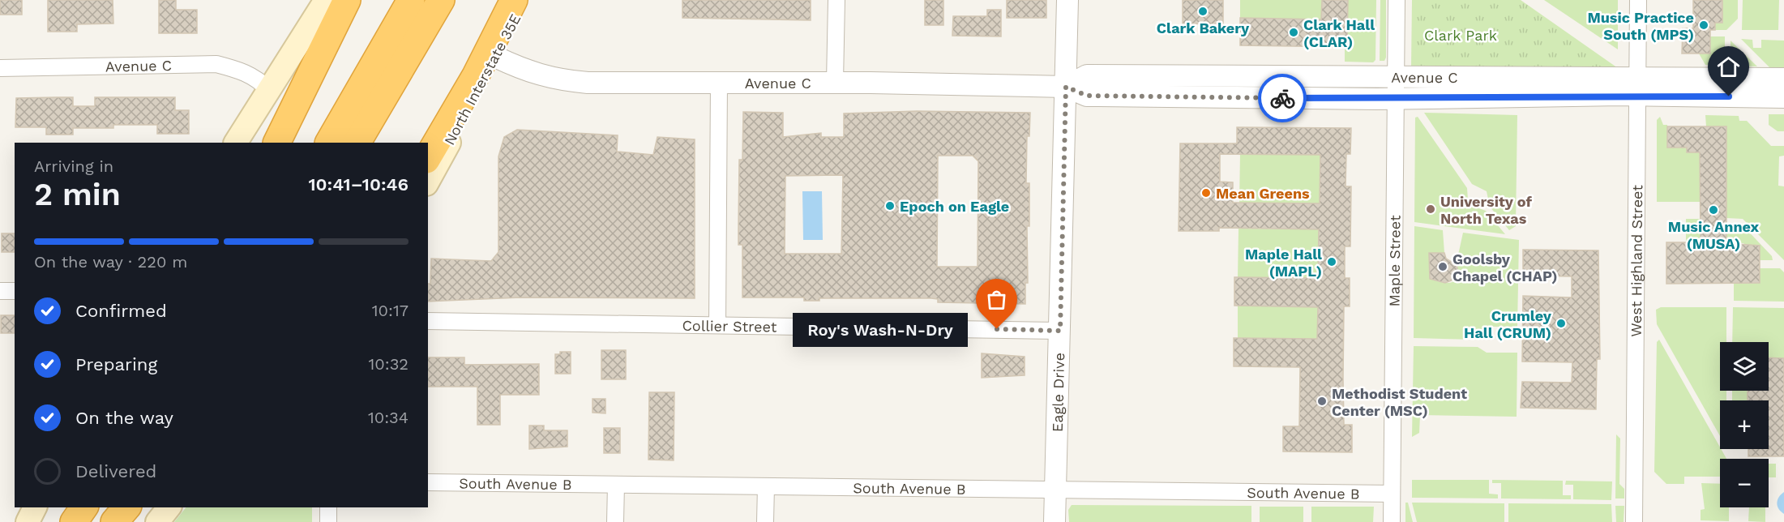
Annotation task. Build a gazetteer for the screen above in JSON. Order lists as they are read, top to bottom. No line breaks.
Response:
{"streets":{"main road":["North Interstate 35E"],"street":["Avenue C","Maple Street","West Highland Street","Collier Street","Eagle Drive","South Avenue B"]},"crossings":[["Avenue C","North Interstate 35E"],["Avenue C","Maple Street"],["Avenue C","West Highland Street"],["Avenue C","Eagle Drive"],["Maple Street","South Avenue B"],["Collier Street","Eagle Drive"],["Eagle Drive","South Avenue B"]],"parks":["Clark Park"],"places":["Clark Bakery","Music Practice South (MPS)","Clark Hall (CLAR)","Mean Greens","Epoch on Eagle","University of North Texas","Music Annex (MUSA)","Maple Hall (MAPL)","Goolsby Chapel (CHAP)","Crumley Hall (CRUM)","Roy's Wash-N-Dry","Methodist Student Center (MSC)"],"page":{"heading":["2 min","Arriving in","10:41–10:46"],"bar":"On the way · 220 m","list":[["Confirmed","10:17"],["Preparing","10:32"],["On the way","10:34"],"Delivered"],"bubble":"Roy's Wash-N-Dry","map_buttons":["+","−"]}}
